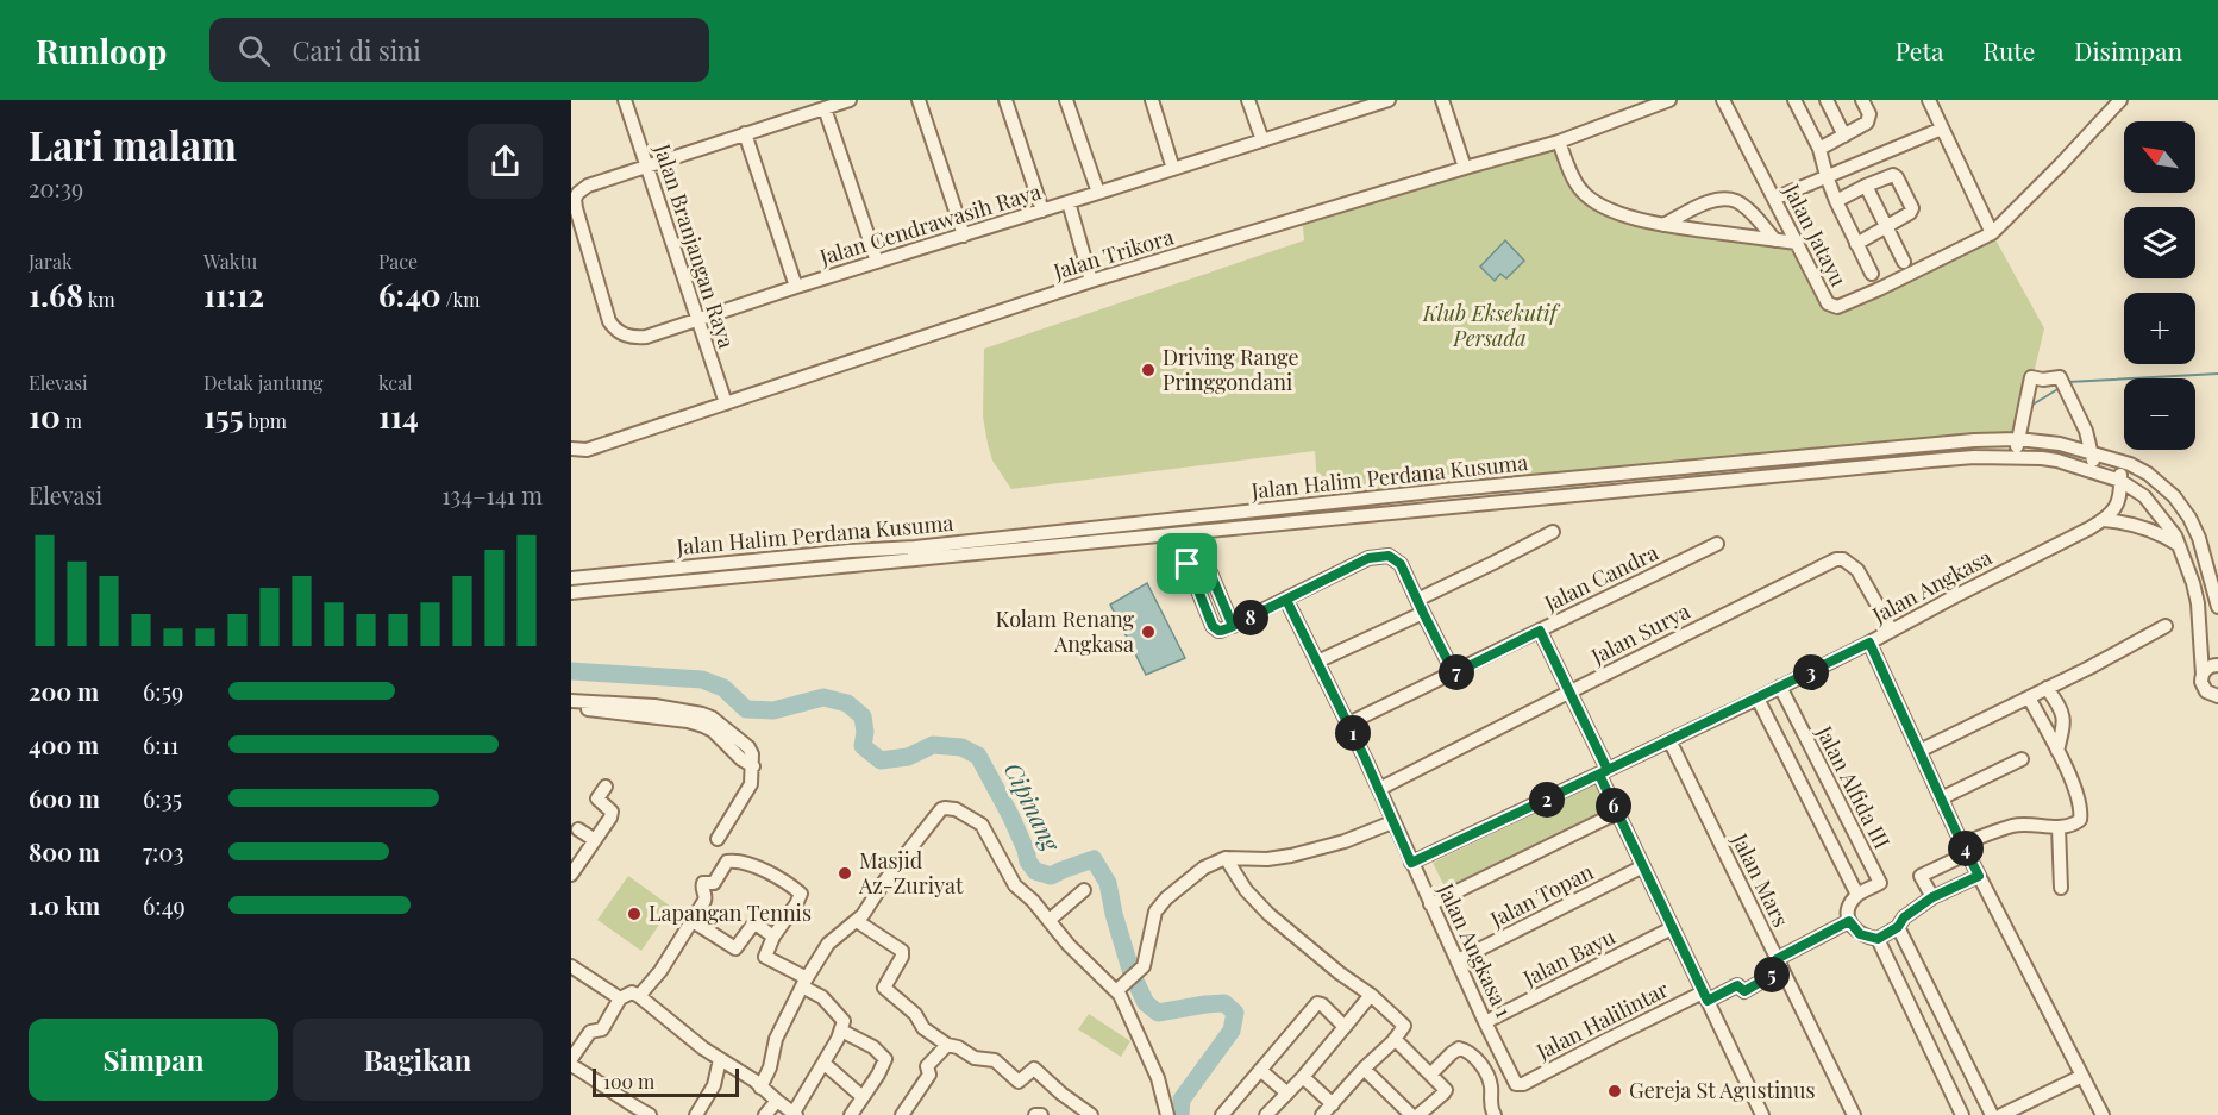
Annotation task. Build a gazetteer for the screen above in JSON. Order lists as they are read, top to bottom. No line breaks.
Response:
{"streets":{"street":["Jalan Cendrawasih Raya","Jalan Jatayu","Jalan Branjangan Raya","Jalan Trikora","Jalan Halim Perdana Kusuma","Jalan Candra","Jalan Angkasa","Jalan Surya","Jalan Alfida III","Jalan Mars","Jalan Topan","Jalan Angkasa 1","Jalan Bayu","Jalan Halilintar"]},"crossings":[["Jalan Cendrawasih Raya","Jalan Branjangan Raya"],["Jalan Branjangan Raya","Jalan Trikora"],["Jalan Candra","Jalan Angkasa 1"],["Jalan Angkasa","Jalan Surya"],["Jalan Angkasa","Jalan Alfida III"],["Jalan Angkasa","Jalan Mars"],["Jalan Angkasa","Jalan Angkasa 1"],["Jalan Surya","Jalan Angkasa 1"],["Jalan Mars","Jalan Halilintar"],["Jalan Topan","Jalan Angkasa 1"],["Jalan Angkasa 1","Jalan Bayu"],["Jalan Angkasa 1","Jalan Halilintar"]],"water":["Cipinang"],"parks":["Klub Eksekutif Persada"],"places":["Driving Range Pringgondani","Kolam Renang Angkasa","Masjid Az-Zuriyat","Lapangan Tennis","Gereja St Agustinus"],"scale_bar":"100 m","north":"top left","page":{"header":"Runloop","search":"Cari di sini","nav":["Peta","Rute","Disimpan"],"heading":["Lari malam","20:39"],"map_buttons":["+","−"],"stats":[["Jarak","1.68 km"],["Waktu","11:12"],["Pace","6:40 /km"],["Elevasi","10 m"],["Detak jantung","155 bpm"],["kcal","114"]],"chart":["Elevasi","134–141 m"],"pins":["8","3","7","1","2","6","4","5"],"list":[{"name":"200 m","note":"6:59"},{"name":"400 m","note":"6:11"},{"name":"600 m","note":"6:35"},{"name":"800 m","note":"7:03"},{"name":"1.0 km","note":"6:49"}],"buttons":["Simpan","Bagikan"],"scale":"100 m"}}
